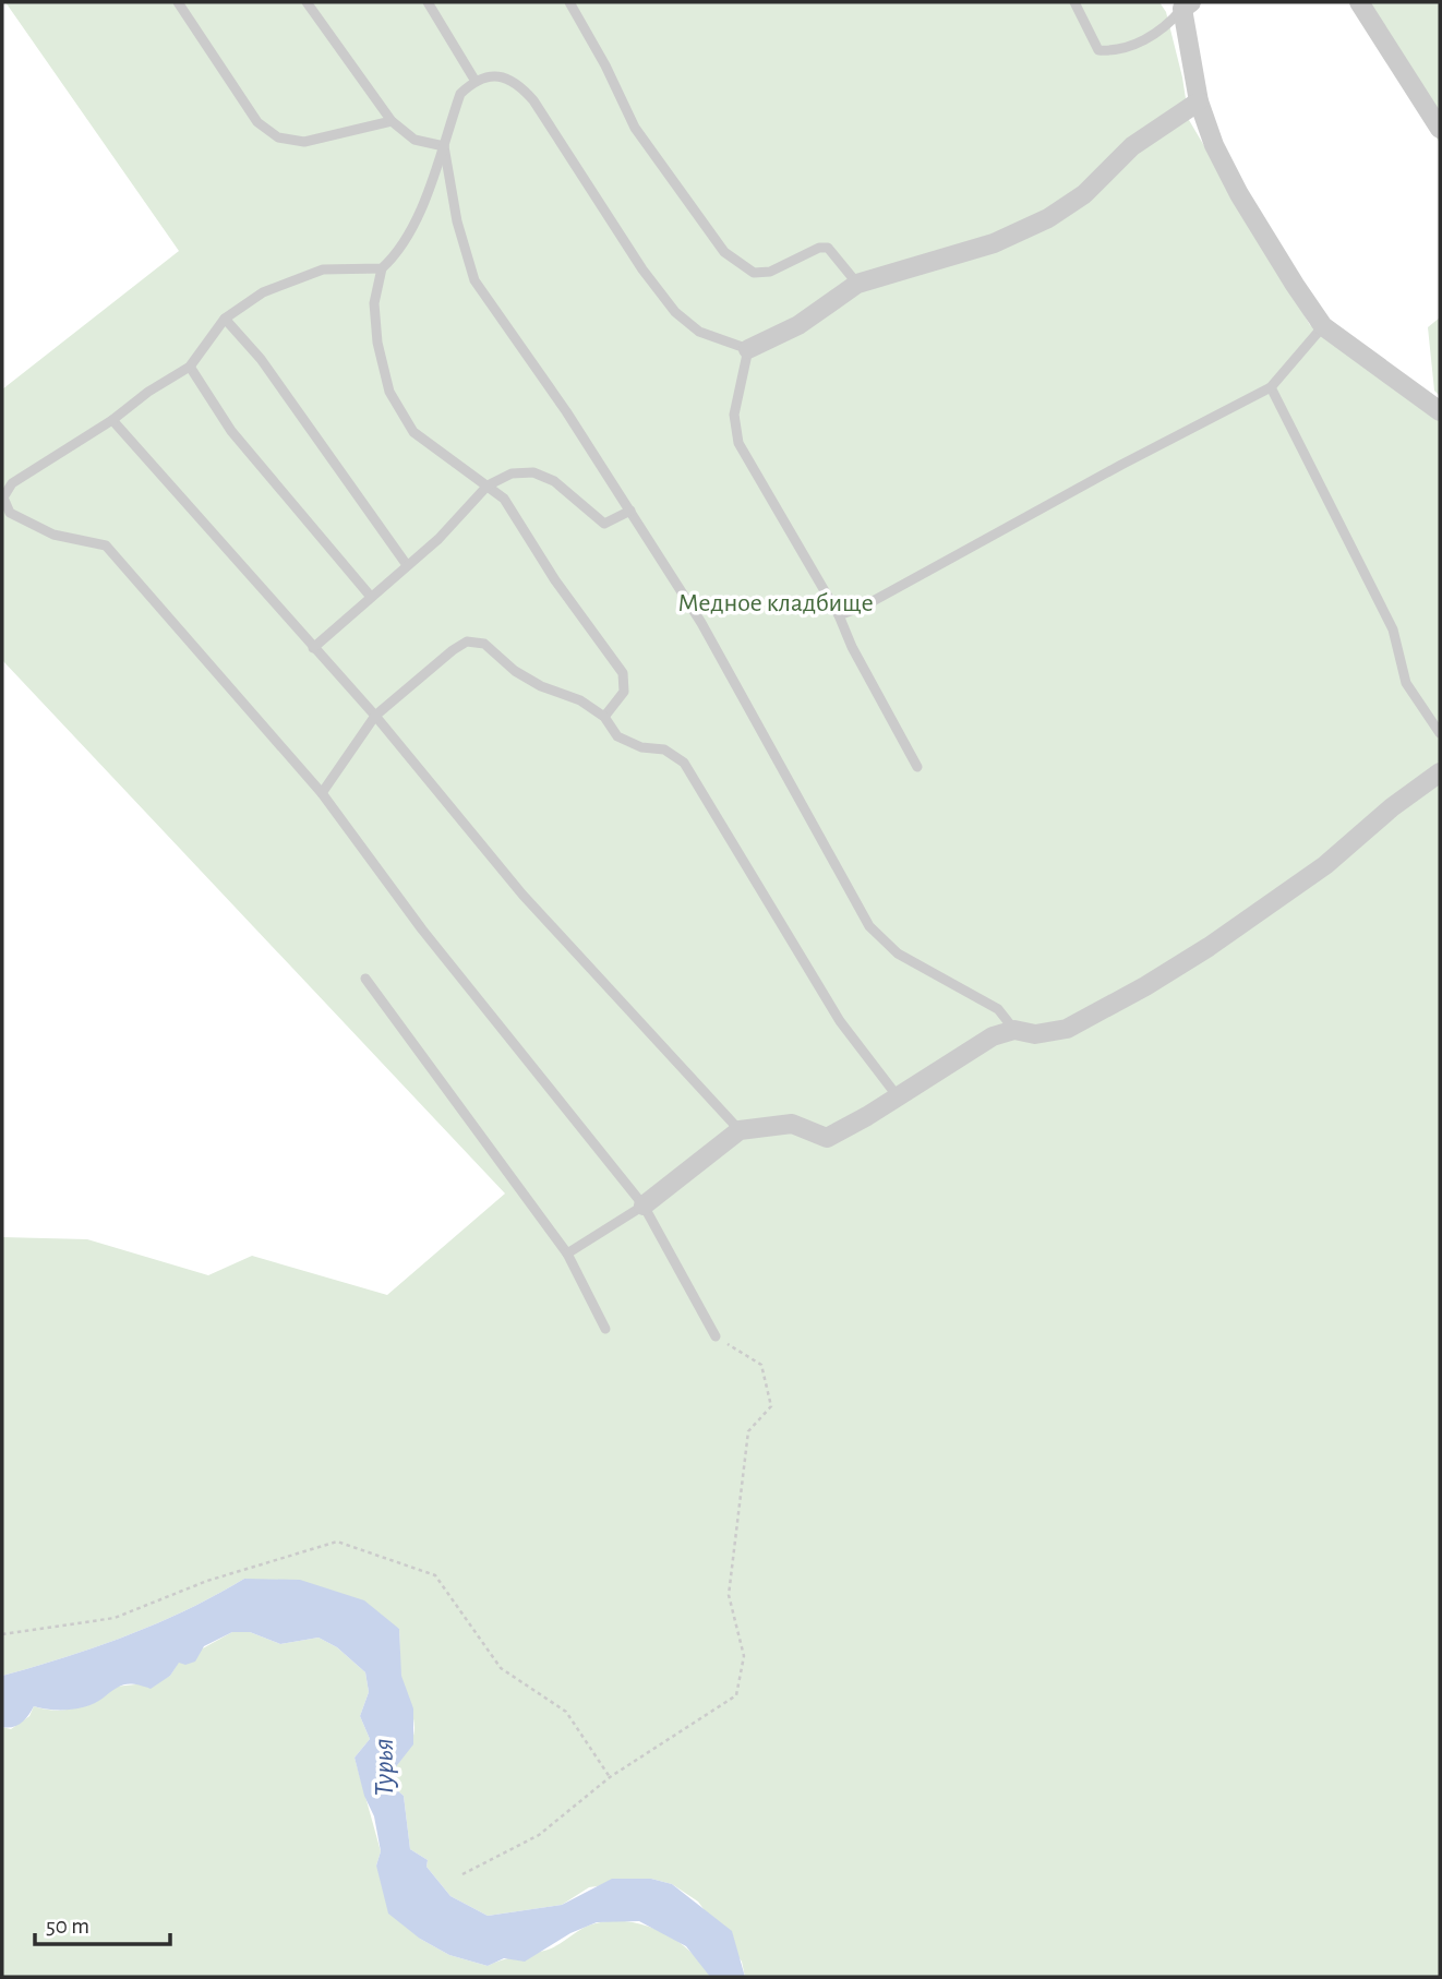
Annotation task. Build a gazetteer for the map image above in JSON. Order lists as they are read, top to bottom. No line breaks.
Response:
{"water":["Турья"],"parks":["Медное кладбище"],"scale_bar":"50 m"}
